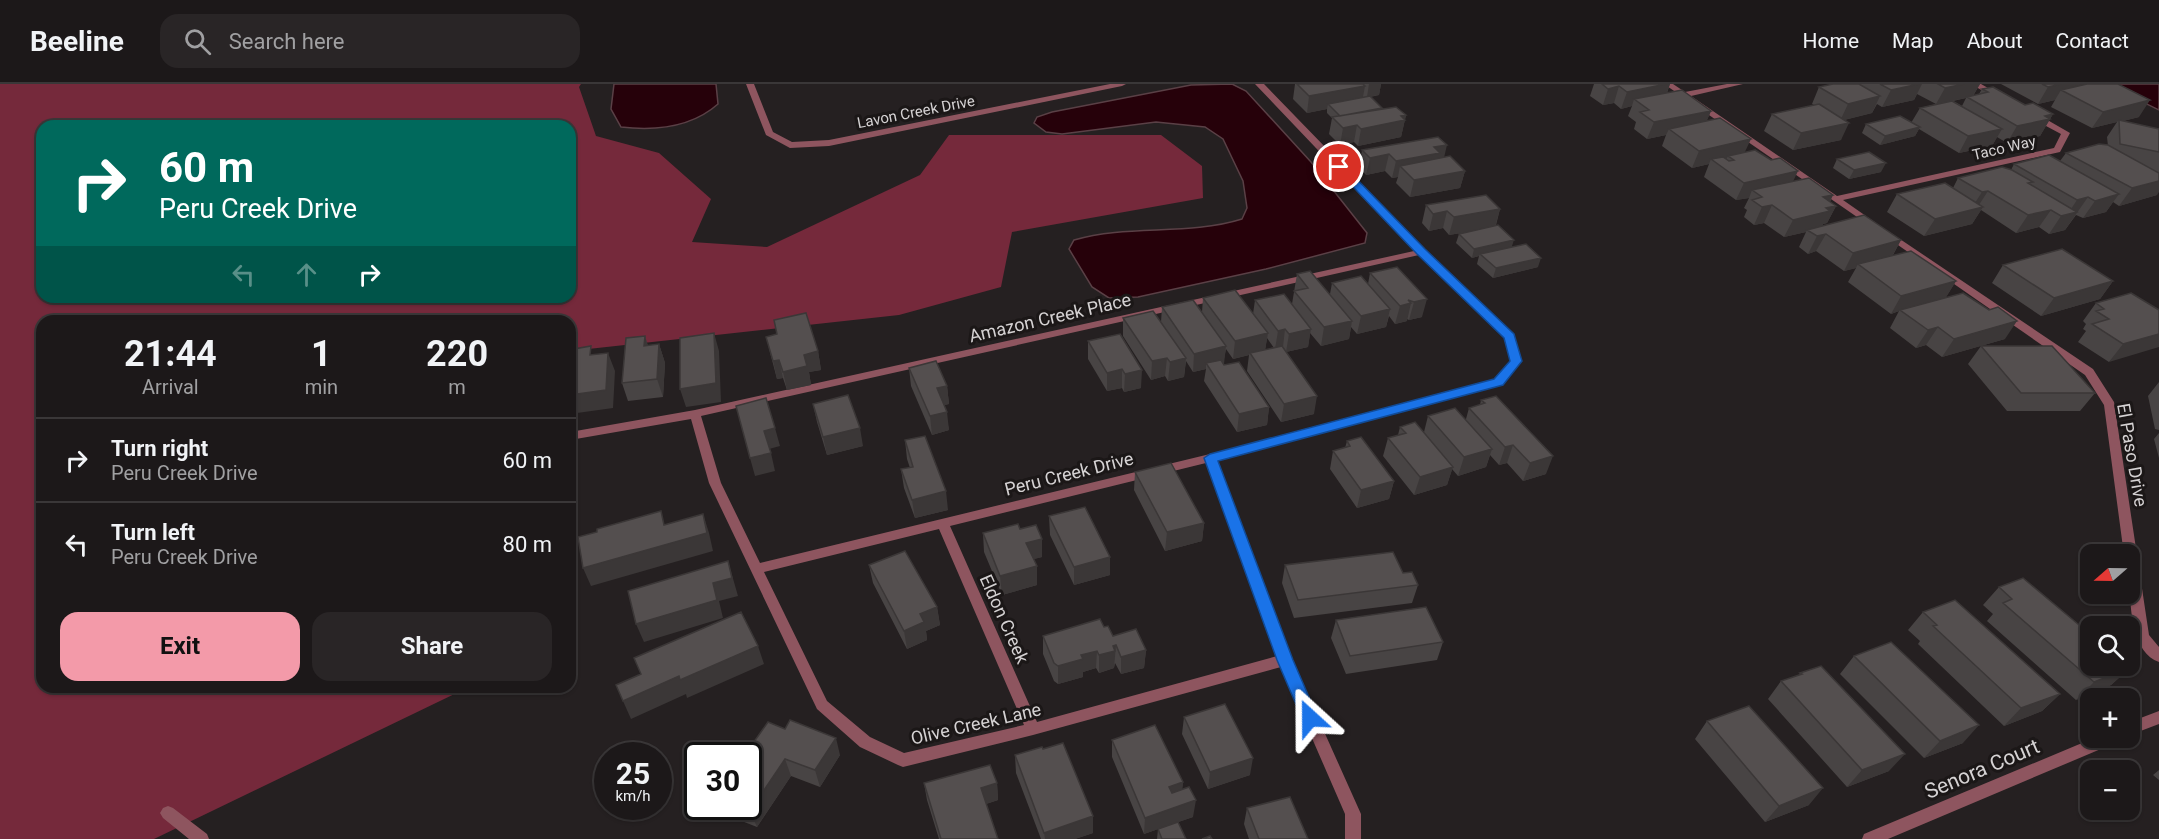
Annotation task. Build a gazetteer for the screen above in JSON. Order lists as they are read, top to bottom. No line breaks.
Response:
{"streets":{"street":["Lavon Creek Drive","Taco Way","Amazon Creek Place","El Paso Drive","Peru Creek Drive","Eldon Creek","Olive Creek Lane","Senora Court"]},"crossings":[["Taco Way","El Paso Drive"],["Amazon Creek Place","Peru Creek Drive"],["Amazon Creek Place","Olive Creek Lane"],["Peru Creek Drive","Eldon Creek"],["Peru Creek Drive","Olive Creek Lane"],["Eldon Creek","Olive Creek Lane"]],"north":"left","page":{"header":"Beeline","search":"Search here","nav":["Home","Map","About","Contact"],"turn":["60 m","Peru Creek Drive"],"eta":["21:44","Arrival","1","min","220","m"],"list":[{"name":"Turn right","note":"Peru Creek Drive","value":"60 m"},{"name":"Turn left","note":"Peru Creek Drive","value":"80 m"}],"map_buttons":["+","−"],"buttons":["Exit","Share"],"speed":"25 km/h","limit":"30"}}
